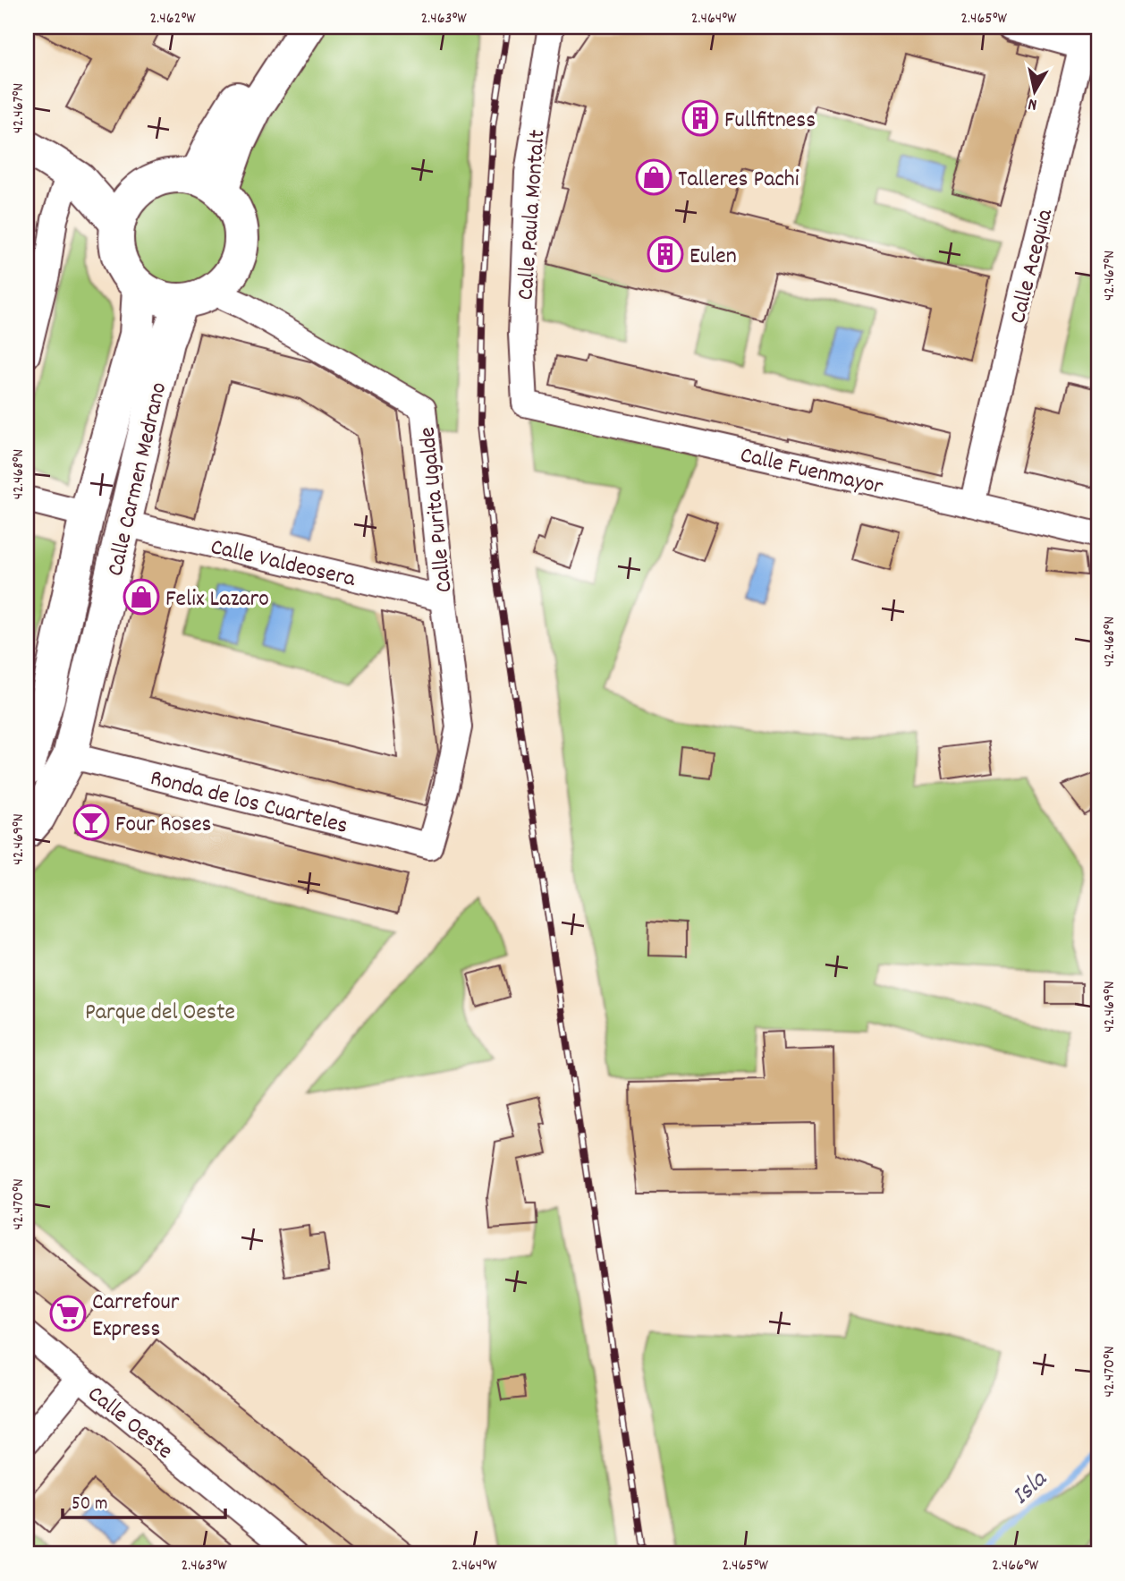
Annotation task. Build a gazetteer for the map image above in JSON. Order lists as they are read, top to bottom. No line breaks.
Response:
{"streets":{"main road":["Calle Carmen Medrano"],"street":["Calle Paula Montalt","Calle Acequia","Calle Fuenmayor","Calle Purita Ugalde","Calle Valdeosera","Ronda de los Cuarteles","Calle Oeste"]},"crossings":[["Calle Paula Montalt","Calle Fuenmayor"],["Calle Acequia","Calle Fuenmayor"],["Calle Carmen Medrano","Calle Purita Ugalde"],["Calle Carmen Medrano","Calle Valdeosera"],["Calle Carmen Medrano","Ronda de los Cuarteles"],["Calle Purita Ugalde","Calle Valdeosera"],["Calle Purita Ugalde","Ronda de los Cuarteles"]],"water":["Isla"],"parks":["Parque del Oeste"],"places":{"building":["Fullfitness","Eulen"],"shop":["Talleres Pachi","Felix Lazaro"],"bar":["Four Roses"],"supermarket":["Carrefour Express"]},"scale_bar":"50 m","north":"bottom","coordinates":["2.462°W","2.463°W","2.464°W","2.465°W","42.467°N","42.468°N","42.469°N","42.470°N","2.466°W"]}
